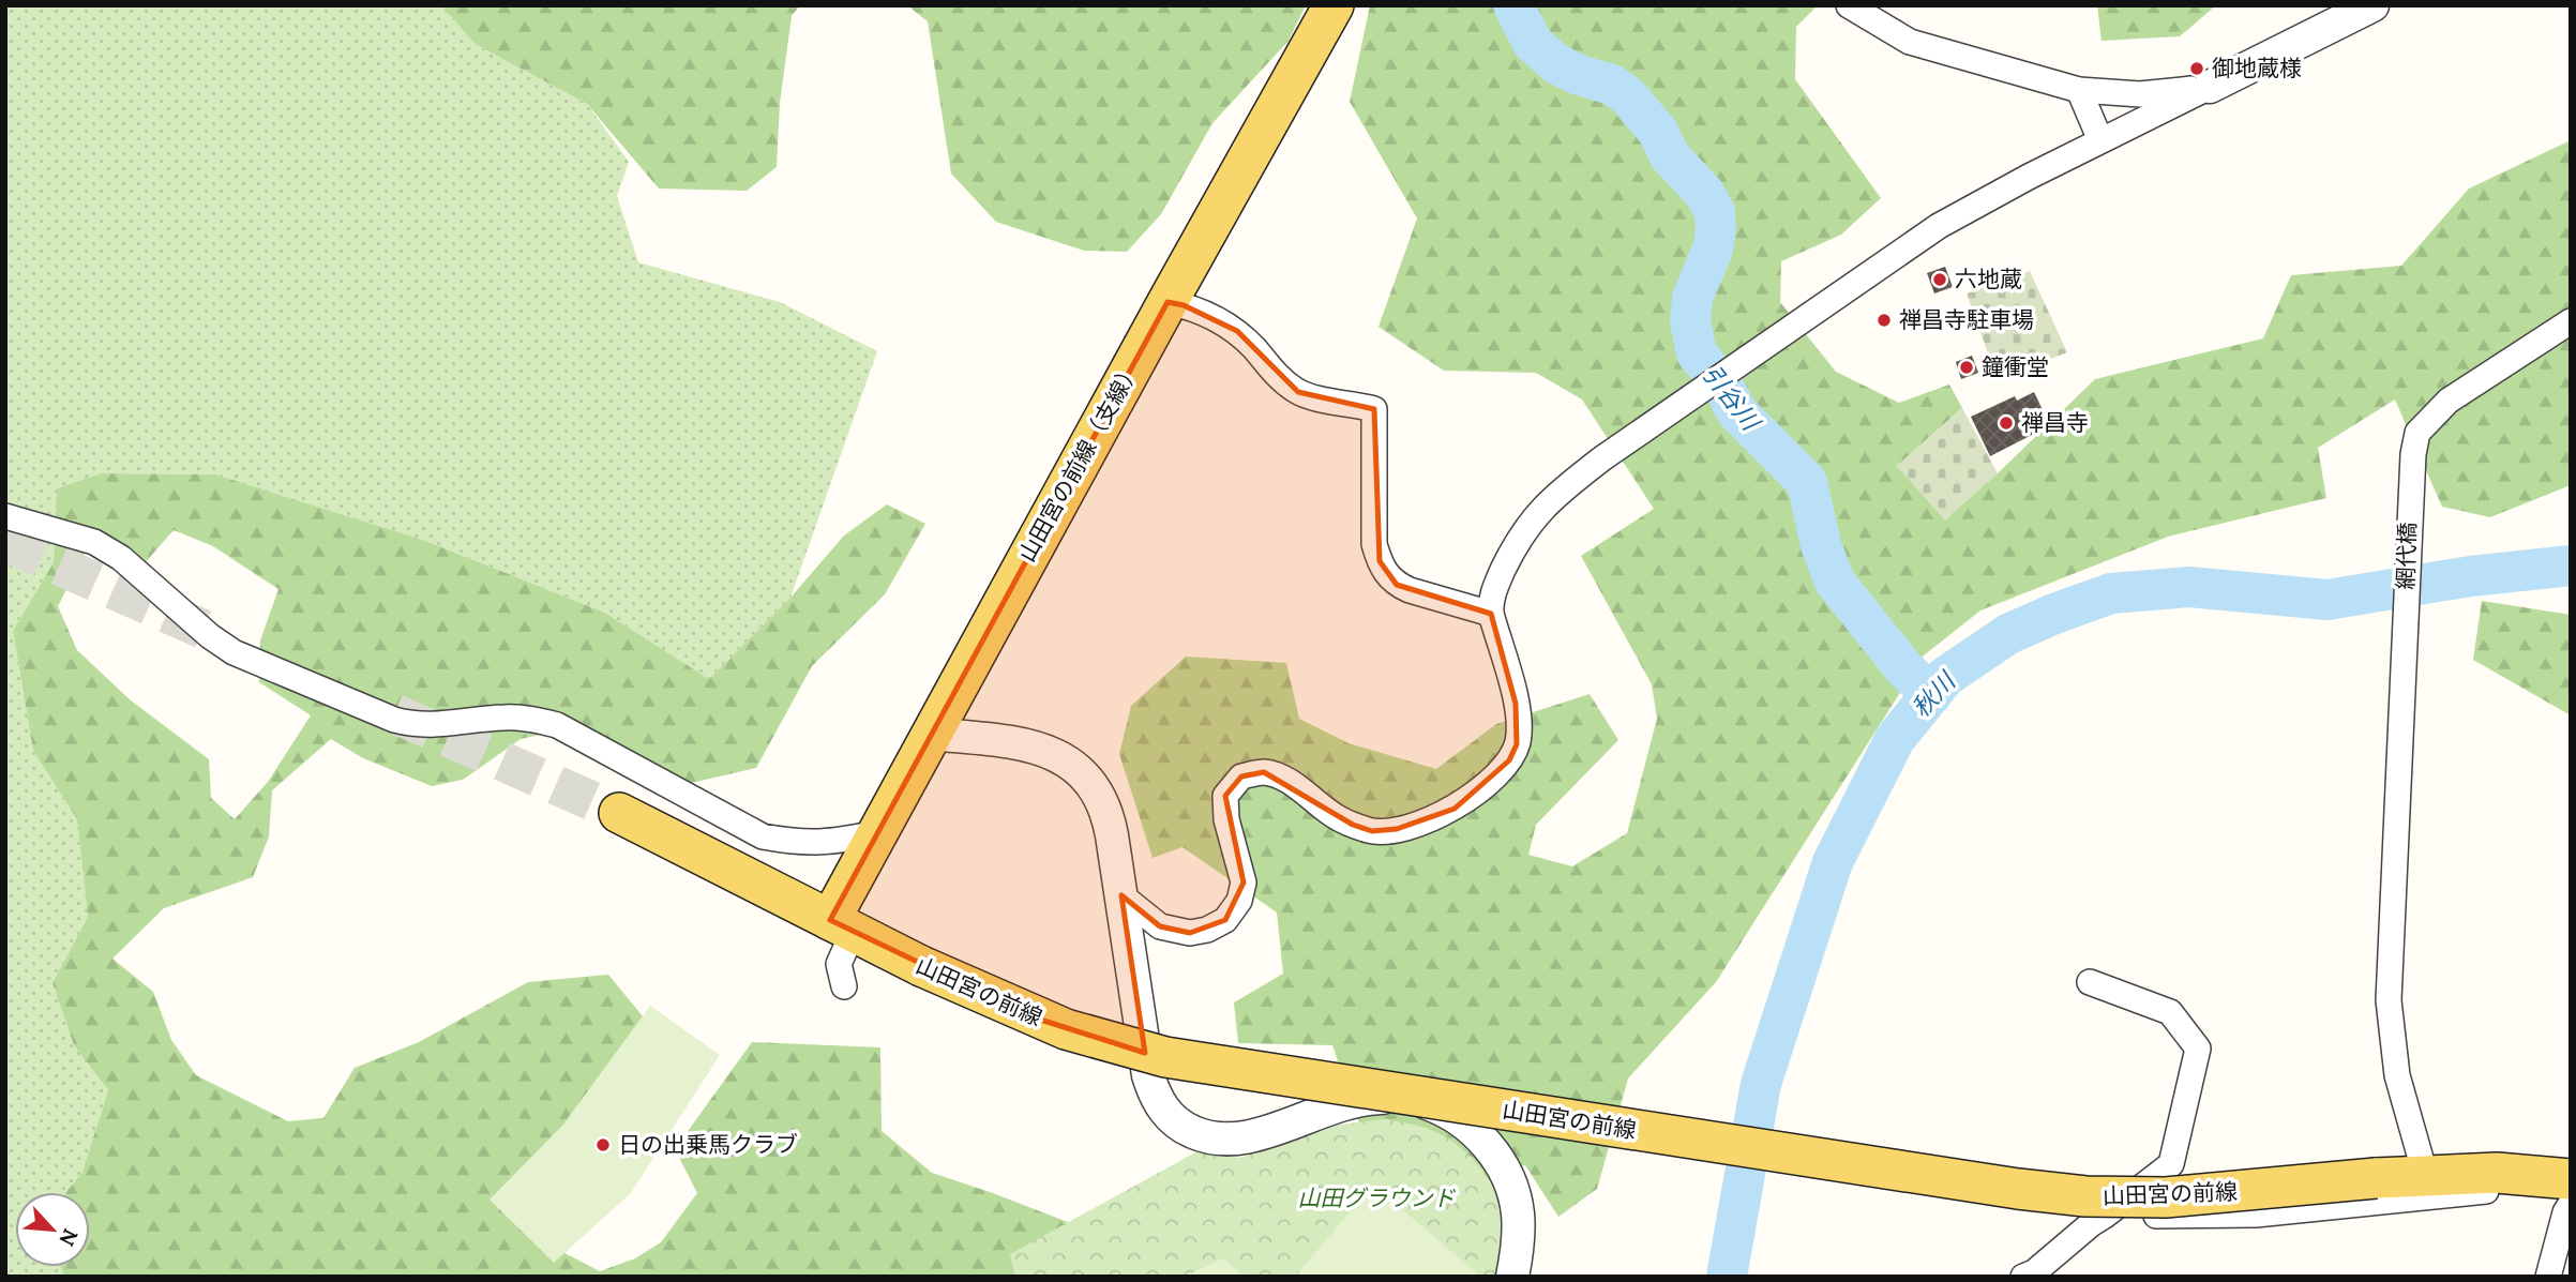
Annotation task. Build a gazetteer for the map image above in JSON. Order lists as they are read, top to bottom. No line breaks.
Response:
{"streets":{"main road":["山田宮の前線（支線）","山田宮の前線"],"street":["網代橋"]},"crossings":[["山田宮の前線（支線）","山田宮の前線"],["網代橋","山田宮の前線"]],"water":["引谷川","秋川"],"parks":["山田グラウンド"],"places":["御地蔵様","六地蔵","禅昌寺駐車場","鐘衝堂","禅昌寺","日の出乗馬クラブ"],"north":"bottom right"}
